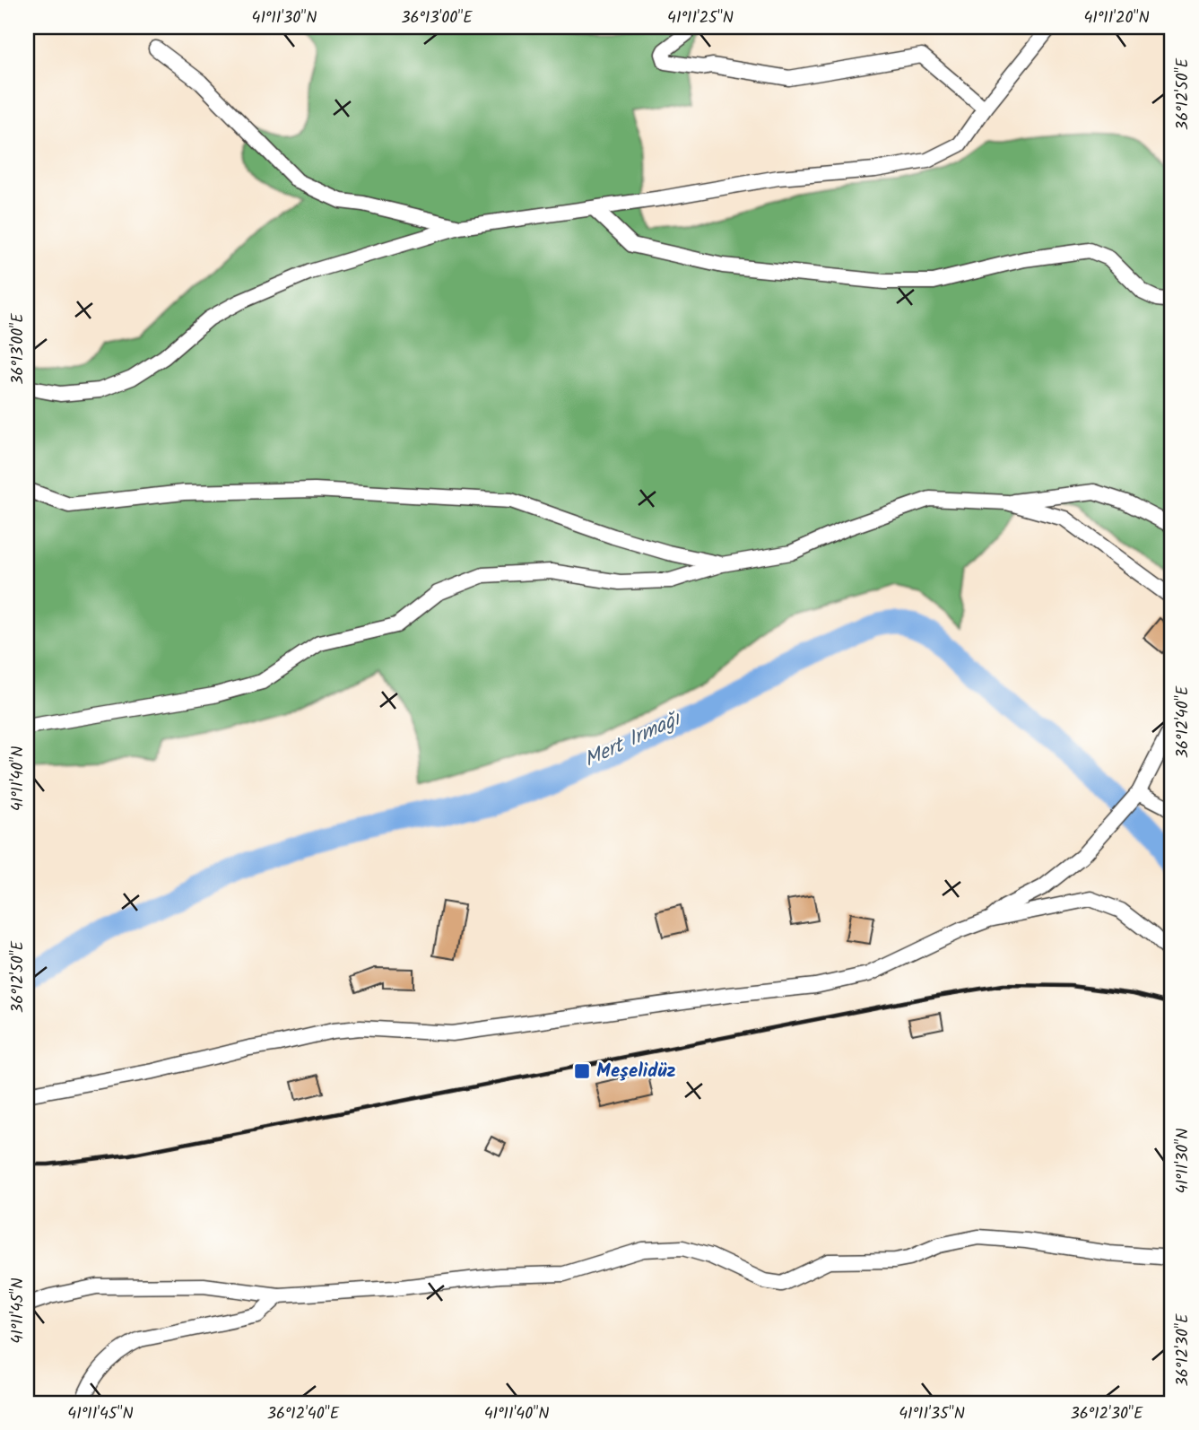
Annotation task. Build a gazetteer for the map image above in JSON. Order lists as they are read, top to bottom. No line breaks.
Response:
{"water":["Mert Irmağı"],"places":{"transit":["Meşelidüz"]},"coordinates":["41°11'30\"N","36°13'00\"E","41°11'25\"N","41°11'20\"N","36°12'50\"E","36°12'40\"E","41°11'40\"N","41°11'45\"N","36°12'30\"E","41°11'35\"N"]}
